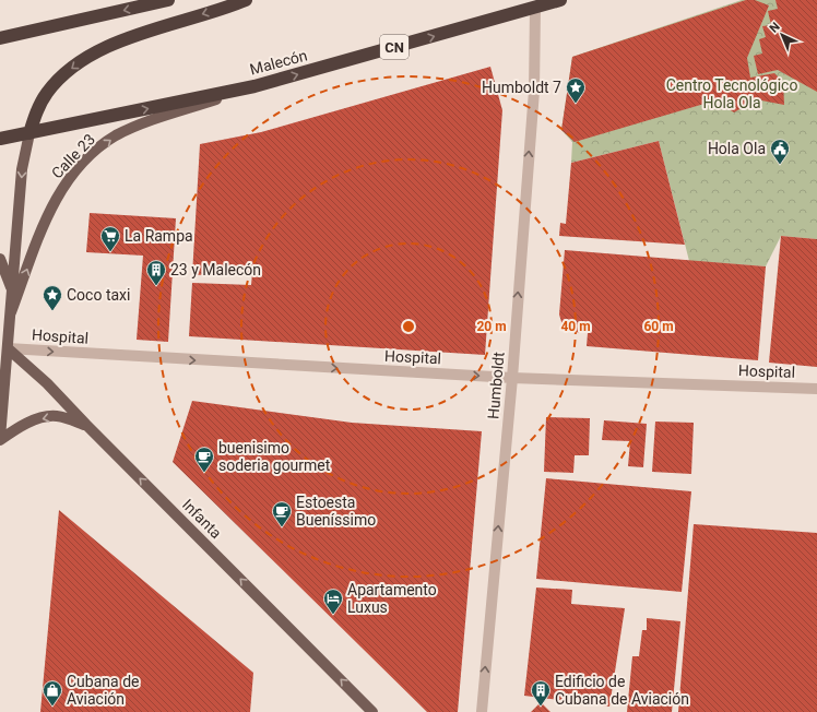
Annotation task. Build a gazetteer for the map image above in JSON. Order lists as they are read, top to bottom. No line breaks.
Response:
{"streets":{"highway":["CN","Malecón"],"main road":["Calle 23","Infanta"],"street":["Hospital","Humboldt"]},"crossings":[["Malecón","Calle 23"],["Malecón","Humboldt"],["Calle 23","Hospital"],["Calle 23","Infanta"],["Hospital","Humboldt"],["Hospital","Infanta"]],"one_way":["Hospital","Humboldt","Infanta"],"parks":["Centro Tecnológico Hola Ola"],"places":{"place":["Humboldt 7","Coco taxi"],"public building":["Hola Ola"],"supermarket":["La Rampa"],"building":["23 y Malecón","Edificio de Cubana de Aviación"],"cafe":["buenisimo soderia gourmet","Estoesta Bueníssimo"],"hotel":["Apartamento Luxus"],"shop":["Cubana de Aviación"]},"north":"top left","rings":["20 m","40 m","60 m"]}
